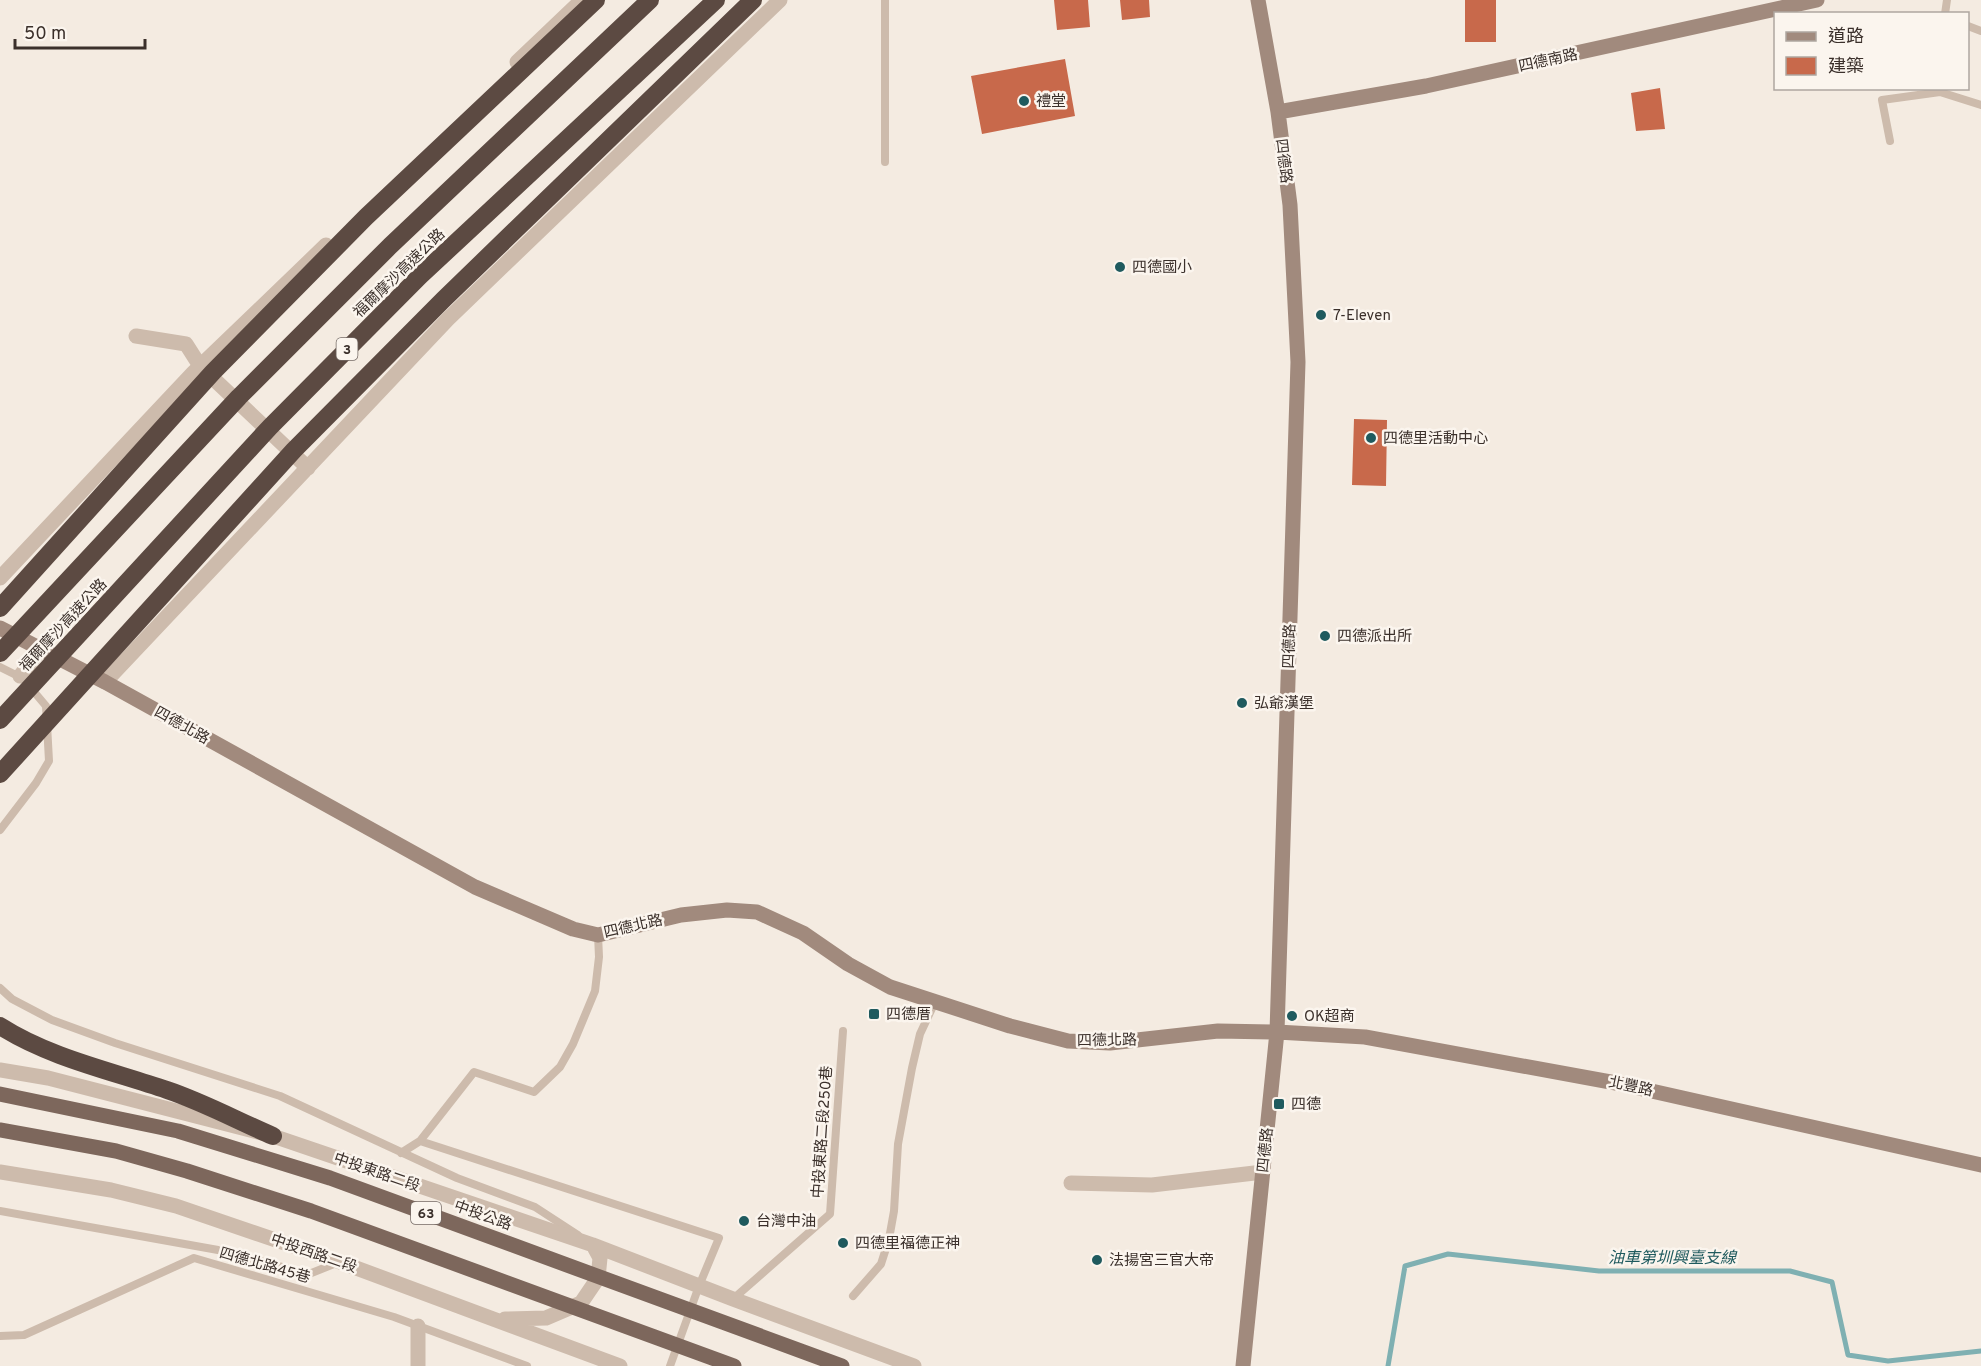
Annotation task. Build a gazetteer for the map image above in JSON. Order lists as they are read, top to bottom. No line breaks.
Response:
{"streets":{"highway":["福爾摩沙高速公路","3"],"main road":["63","中投公路"],"street":["四德南路","四德路","四德北路","北豐路","中投東路二段","中投西路二段"],"lane":["中投東路二段250巷","四德北路45巷"]},"crossings":[["四德南路","四德路"],["四德路","四德北路"],["四德路","北豐路"],["四德北路","北豐路"],["中投東路二段250巷","中投東路二段"]],"water":["油車第圳興臺支線"],"places":{"other":["禮堂","四德國小","7-Eleven","四德里活動中心","四德派出所","弘爺漢堡","OK超商","台灣中油","四德里福德正神","法揚宮三官大帝"],"transit":["四德厝","四德"]},"legend":["道路","建築"],"scale_bar":"50 m"}
